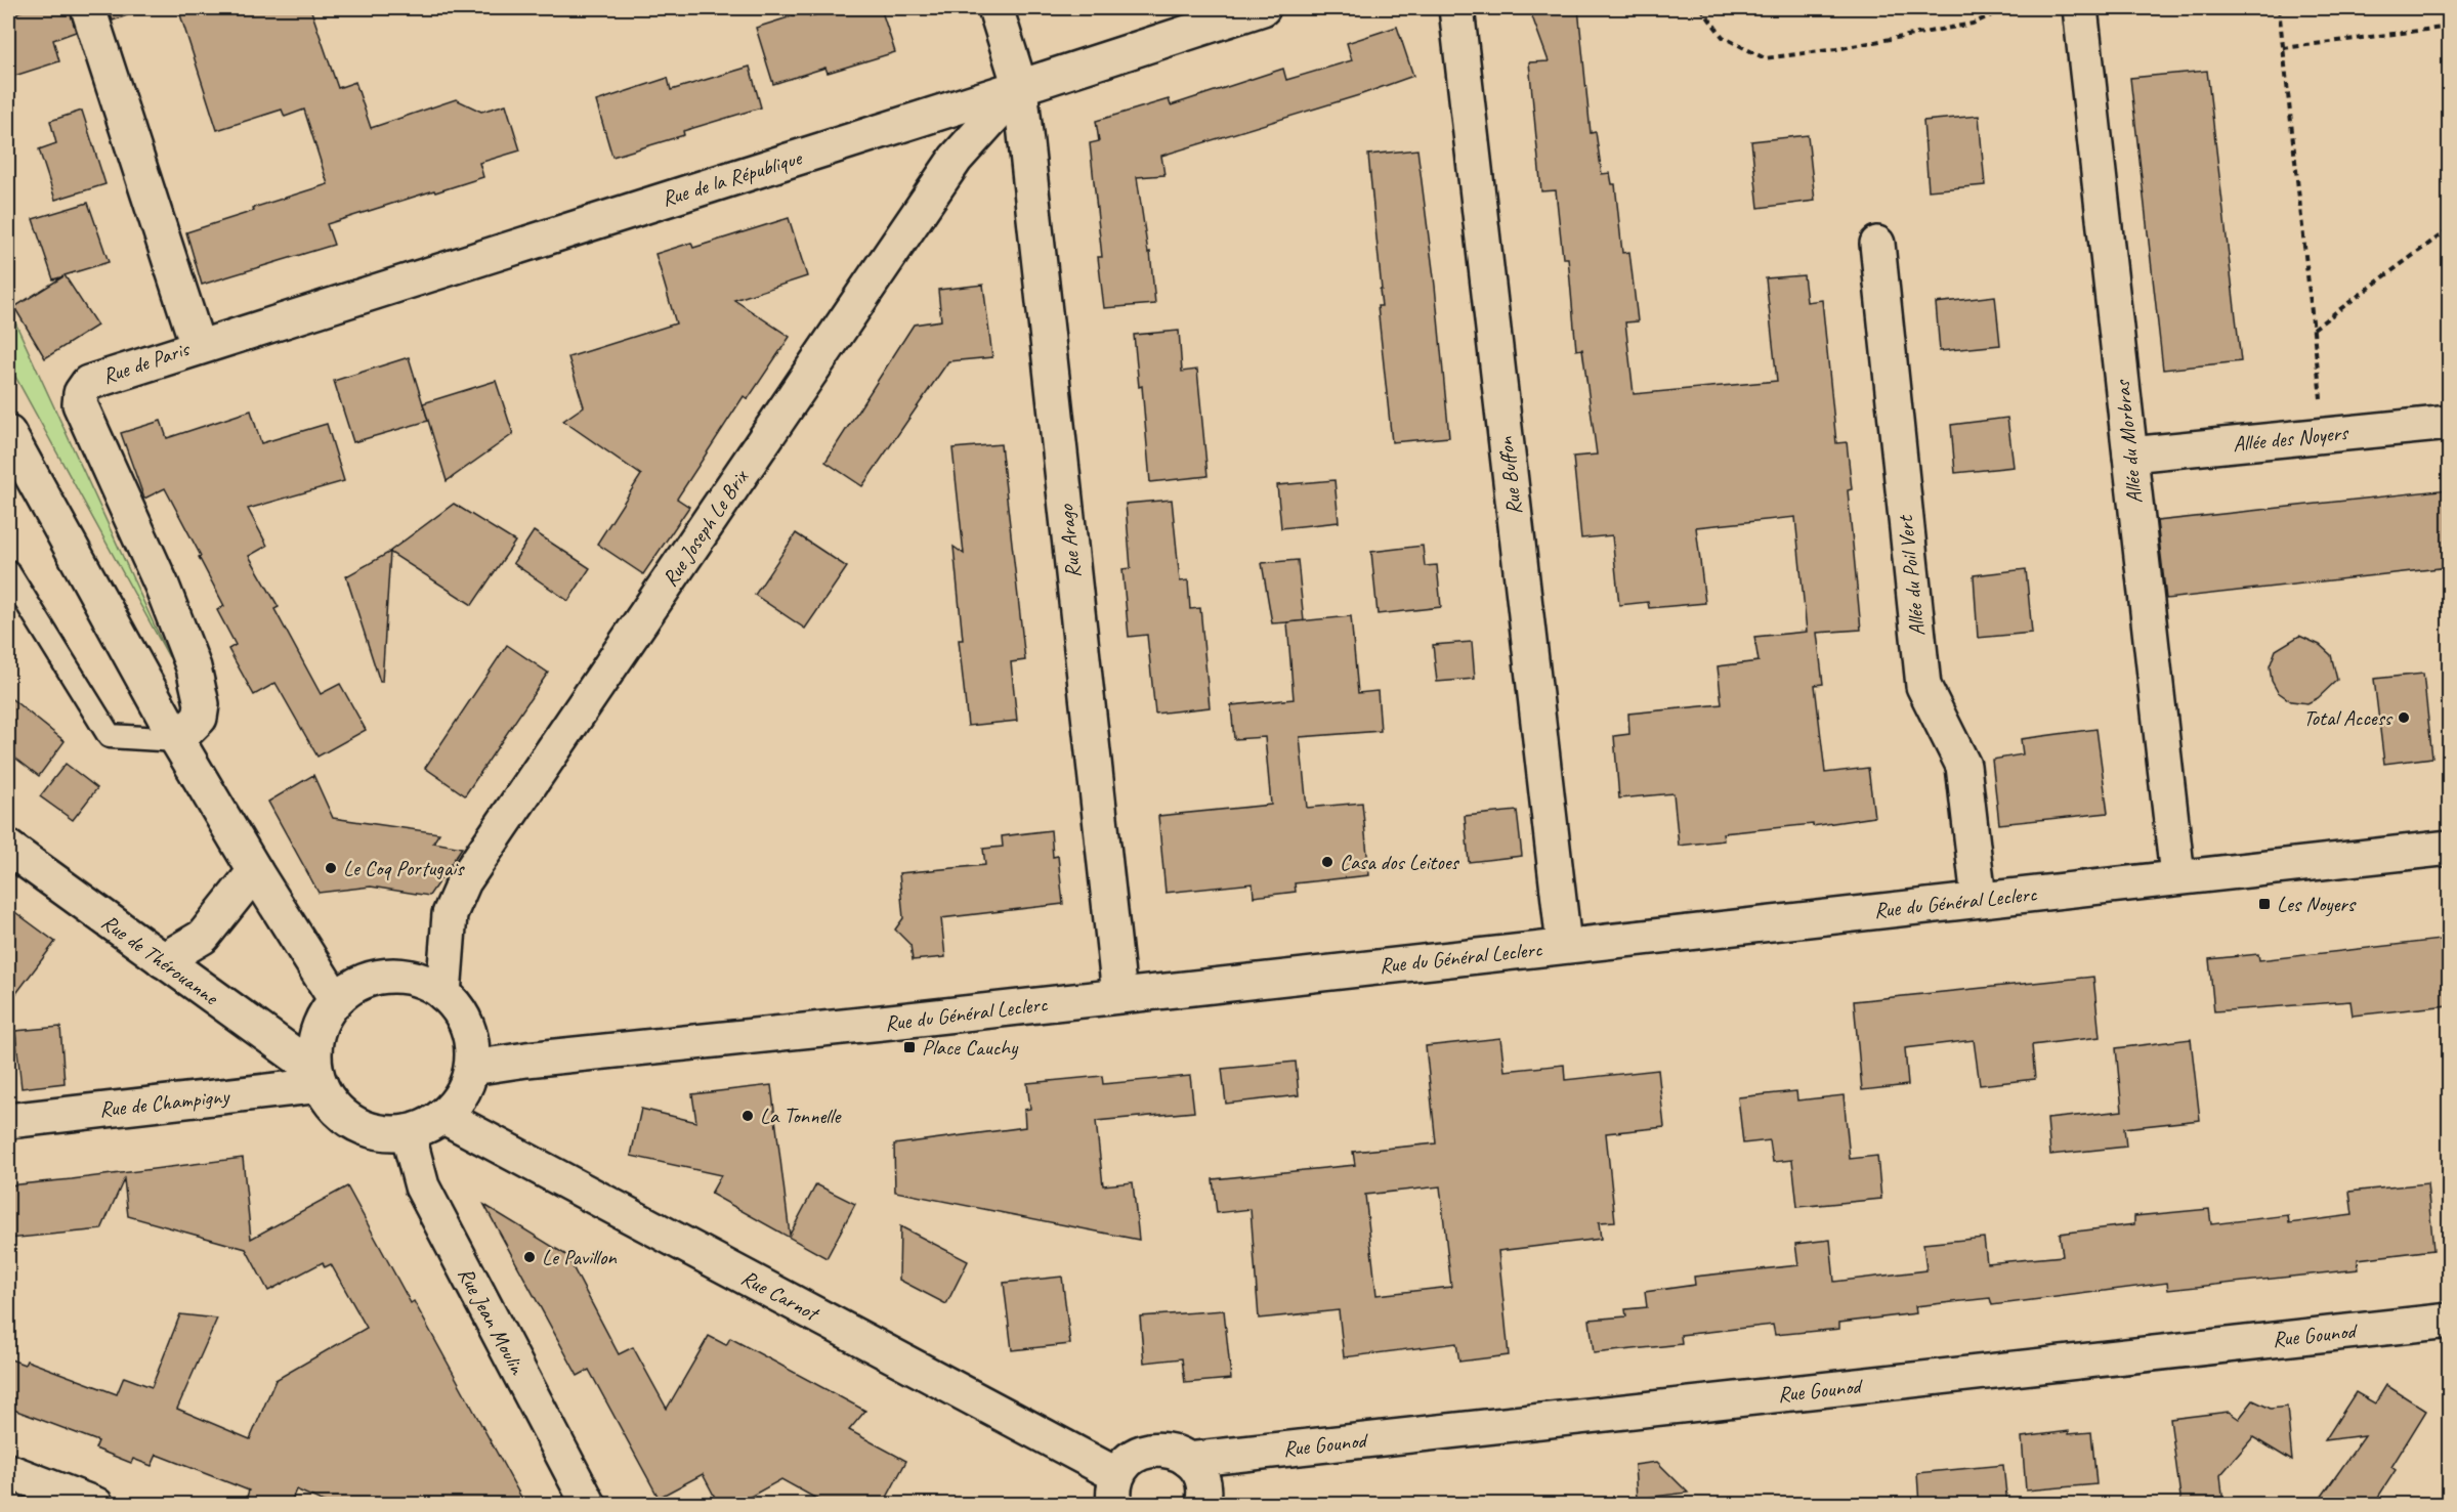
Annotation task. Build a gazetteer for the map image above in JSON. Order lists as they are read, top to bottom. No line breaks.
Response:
{"streets":{"street":["Rue de la République","Rue de Paris","Allée des Noyers","Allée du Morbras","Rue Buffon","Rue Joseph Le Brix","Rue Arago","Allée du Poil Vert","Rue du Général Leclerc","Rue de Thérouanne","Rue de Champigny","Rue Carnot","Rue Jean Moulin","Rue Gounod"]},"crossings":[["Rue de la République","Rue de Paris"],["Rue de la République","Rue Joseph Le Brix"],["Rue de la République","Rue Arago"],["Allée des Noyers","Allée du Morbras"],["Allée du Morbras","Rue du Général Leclerc"],["Rue Buffon","Rue du Général Leclerc"],["Rue Joseph Le Brix","Rue Arago"],["Rue Joseph Le Brix","Rue du Général Leclerc"],["Rue Joseph Le Brix","Rue de Thérouanne"],["Rue Joseph Le Brix","Rue de Champigny"],["Rue Joseph Le Brix","Rue Carnot"],["Rue Joseph Le Brix","Rue Jean Moulin"],["Rue Arago","Rue du Général Leclerc"],["Allée du Poil Vert","Rue du Général Leclerc"],["Rue du Général Leclerc","Rue de Thérouanne"],["Rue du Général Leclerc","Rue de Champigny"],["Rue du Général Leclerc","Rue Carnot"],["Rue du Général Leclerc","Rue Jean Moulin"],["Rue de Thérouanne","Rue de Champigny"],["Rue de Thérouanne","Rue Carnot"],["Rue de Thérouanne","Rue Jean Moulin"],["Rue de Champigny","Rue Carnot"],["Rue de Champigny","Rue Jean Moulin"],["Rue Carnot","Rue Jean Moulin"]],"places":{"other":["Total Access","Casa dos Leitoes","Le Coq Portugais","La Tonnelle","Le Pavillon"],"transit":["Les Noyers","Place Cauchy"]}}
